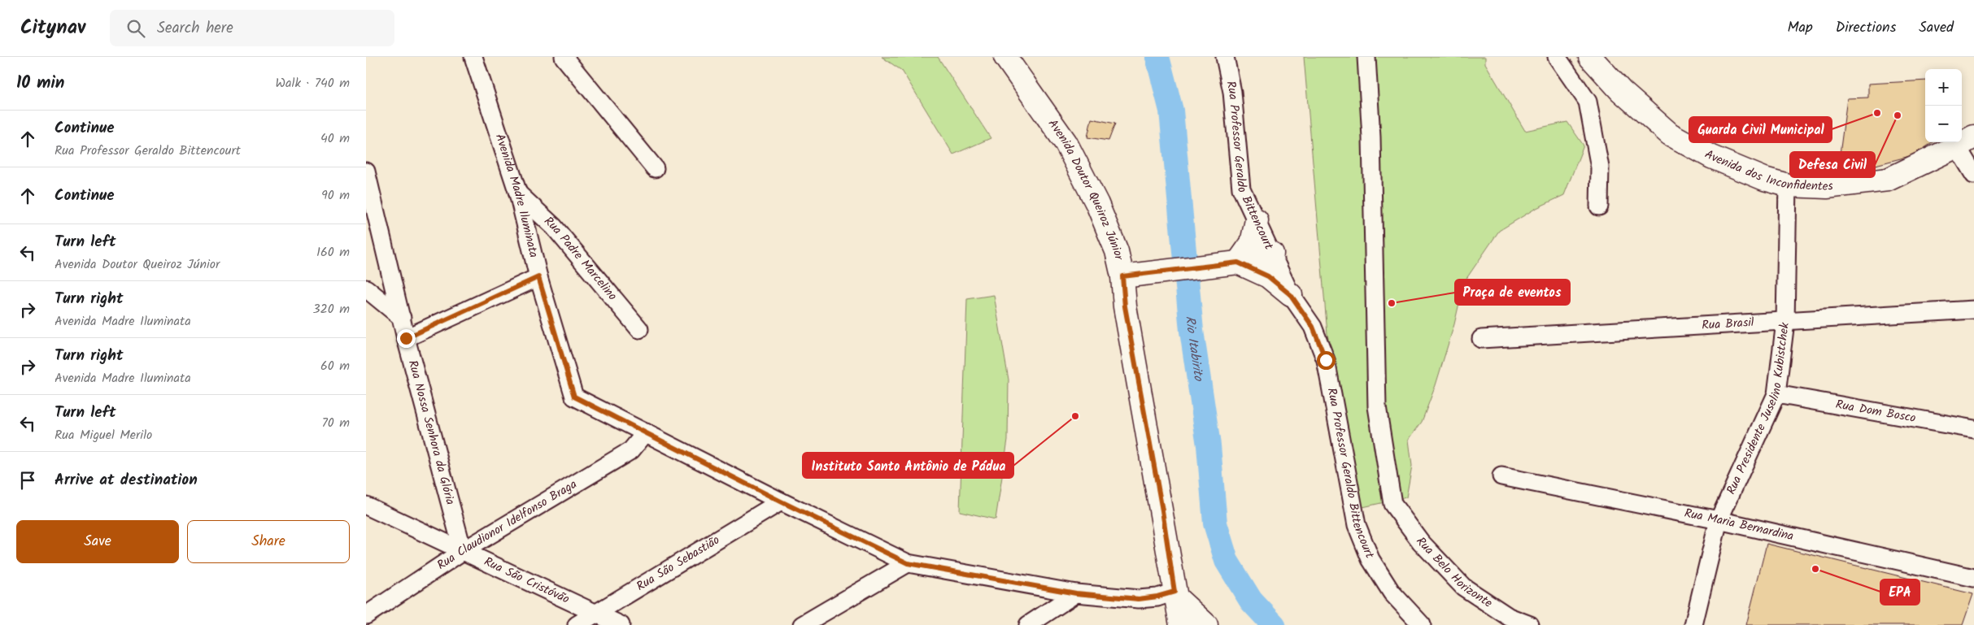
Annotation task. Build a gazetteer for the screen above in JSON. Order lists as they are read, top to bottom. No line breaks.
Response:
{"streets":{"main road":["Avenida dos Inconfidentes","Avenida Doutor Queiroz Júnior"],"street":["Rua Professor Geraldo Bittencourt","Avenida Madre Iluminata","Rua Padre Marcelino","Rua Brasil","Rua Presidente Juselino Kubistchek","Rua Dom Bosco","Rua Nossa Senhora da Glória","Rua Claudionor Idelfonso Braga","Rua Maria Bernardina","Rua São Sebastião","Rua Belo Horizonte","Rua São Cristóvão"]},"crossings":[["Avenida dos Inconfidentes","Rua Presidente Juselino Kubistchek"],["Avenida Doutor Queiroz Júnior","Avenida Madre Iluminata"],["Avenida Madre Iluminata","Rua Padre Marcelino"],["Avenida Madre Iluminata","Rua Claudionor Idelfonso Braga"],["Avenida Madre Iluminata","Rua São Sebastião"],["Rua Brasil","Rua Presidente Juselino Kubistchek"],["Rua Presidente Juselino Kubistchek","Rua Dom Bosco"],["Rua Presidente Juselino Kubistchek","Rua Maria Bernardina"],["Rua Nossa Senhora da Glória","Rua Claudionor Idelfonso Braga"],["Rua Nossa Senhora da Glória","Rua São Cristóvão"],["Rua Claudionor Idelfonso Braga","Rua São Cristóvão"],["Rua São Sebastião","Rua São Cristóvão"]],"water":["Rio Itabirito"],"places":["Guarda Civil Municipal","Defesa Civil","Praça de eventos","Instituto Santo Antônio de Pádua","EPA"],"page":{"header":"Citynav","search":"Search here","nav":["Map","Directions","Saved"],"heading":["10 min","Walk · 740 m"],"map_buttons":["+","−"],"list":[["Continue","Rua Professor Geraldo Bittencourt","40 m"],["Continue","90 m"],["Turn left","Avenida Doutor Queiroz Júnior","160 m"],["Turn right","Avenida Madre Iluminata","320 m"],["Turn right","Avenida Madre Iluminata","60 m"],["Turn left","Rua Miguel Merilo","70 m"],"Arrive at destination"],"buttons":["Save","Share"]}}
